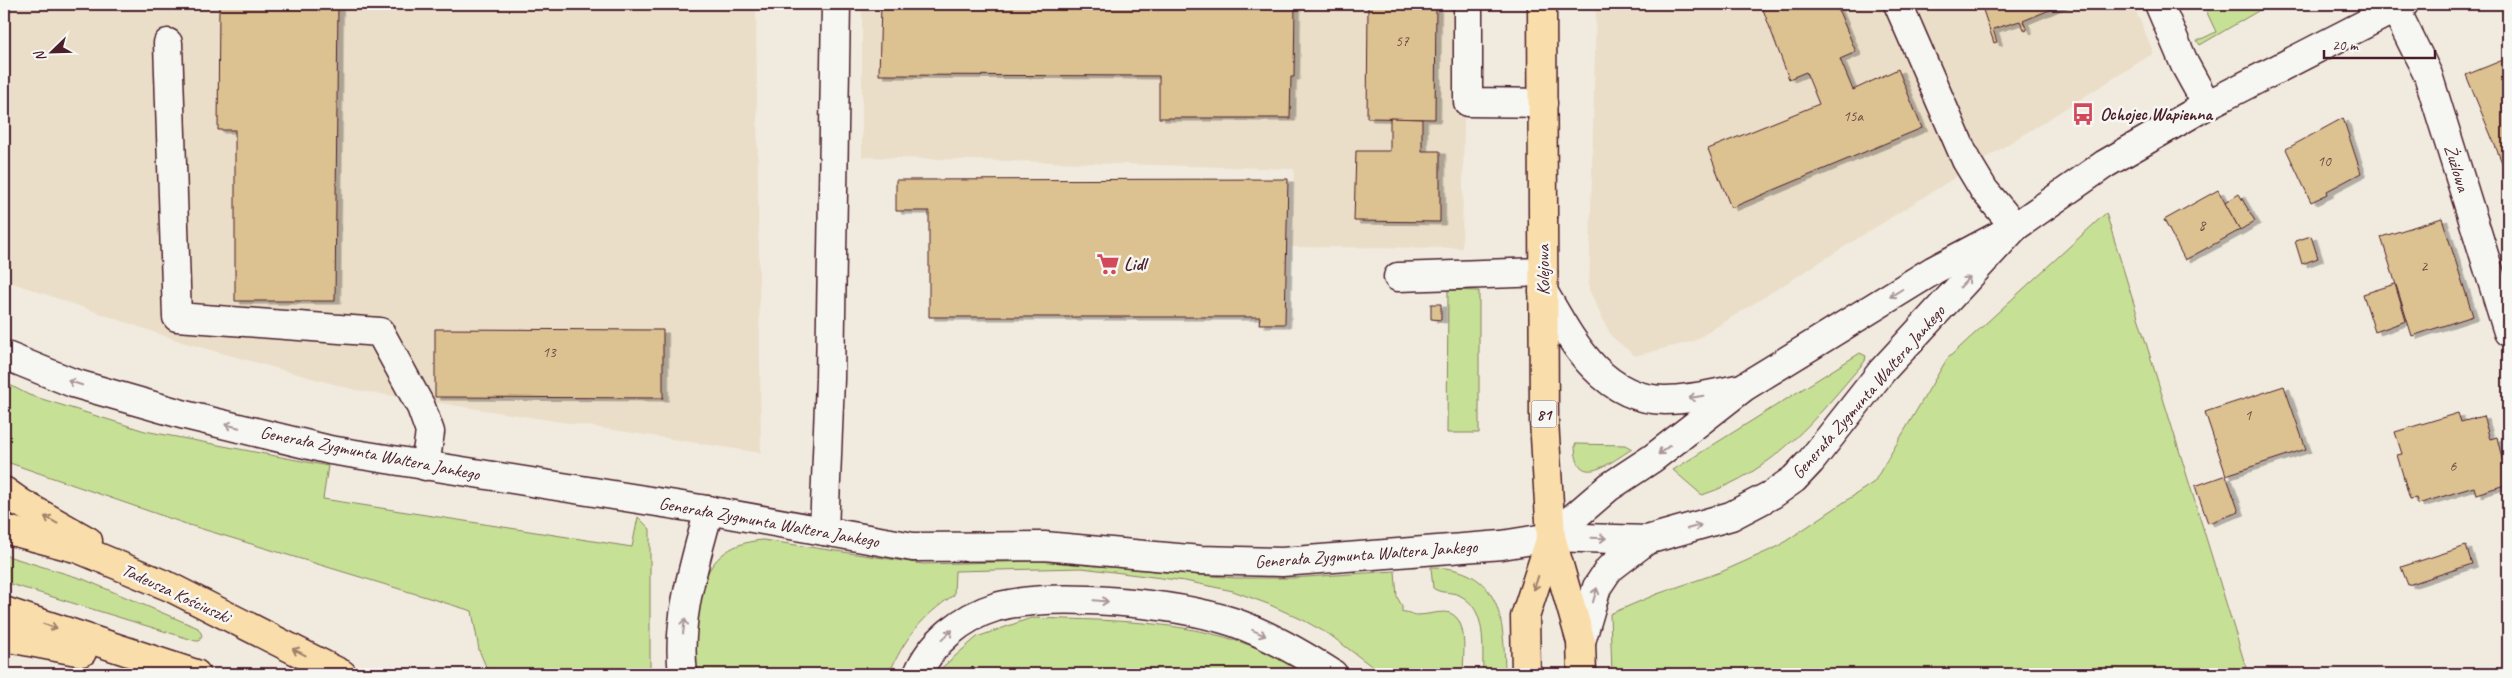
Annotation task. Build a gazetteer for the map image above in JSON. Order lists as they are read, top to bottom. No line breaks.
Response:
{"streets":{"main road":["Kolejowa","81","Tadeusza Kościuszki"],"street":["Żużlowa","Generała Zygmunta Waltera Jankego"]},"crossings":[["Żużlowa","Generała Zygmunta Waltera Jankego"],["Kolejowa","Generała Zygmunta Waltera Jankego"]],"places":{"bus stop":["Ochojec Wapienna"],"supermarket":["Lidl"]},"house_numbers":["57","15a","10","8","2","13","1","6"],"scale_bar":"20 m","north":"bottom left"}
